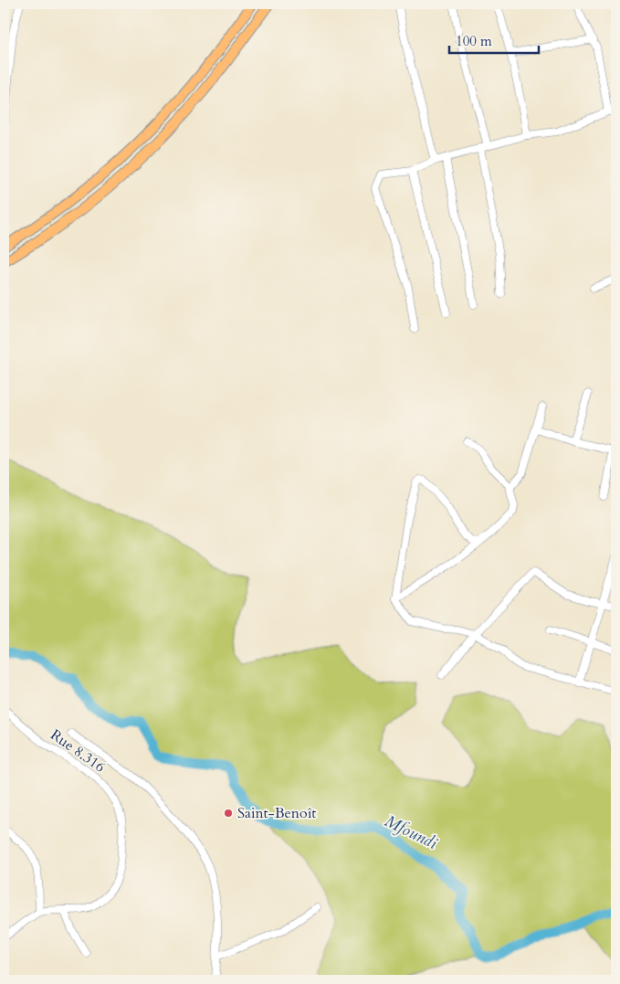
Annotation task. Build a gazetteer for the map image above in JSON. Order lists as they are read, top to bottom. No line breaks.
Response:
{"streets":{"street":["Rue 8.316"]},"water":["Mfoundi"],"places":["Saint-Benoît"],"scale_bar":"100 m"}
